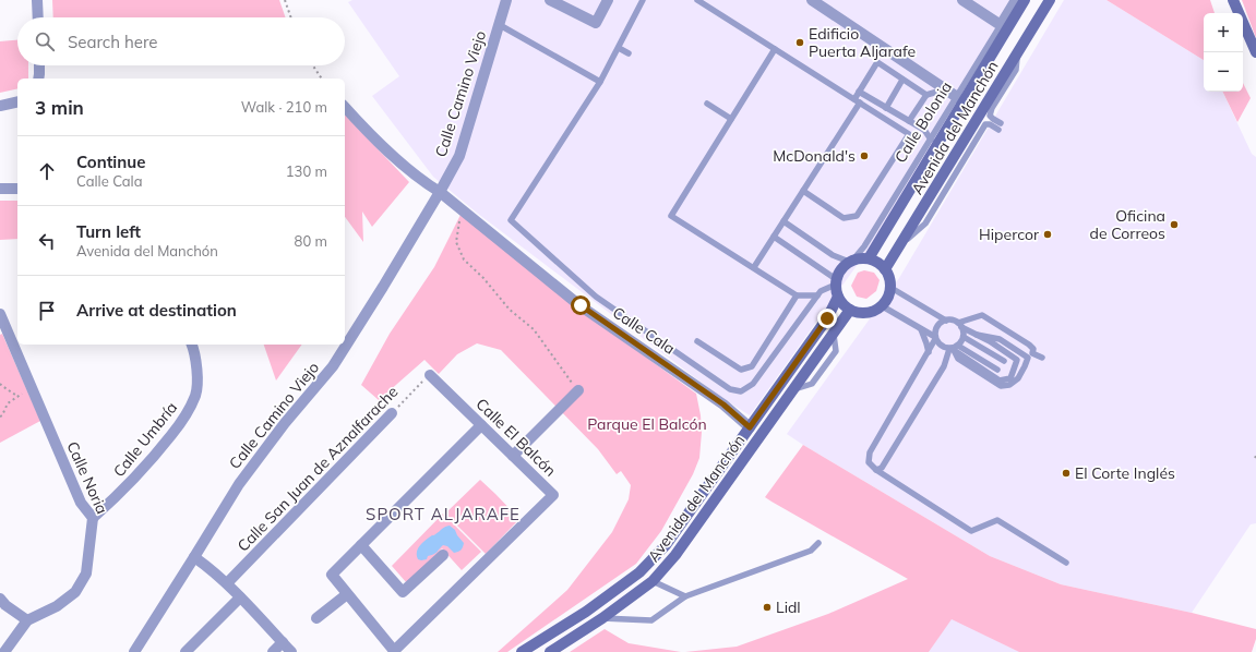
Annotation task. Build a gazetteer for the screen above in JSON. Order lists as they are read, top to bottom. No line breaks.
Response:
{"streets":{"main road":["Avenida del Manchón"],"street":["Calle Camino Viejo","Calle Bolonia","Calle Cala","Calle El Balcón","Calle Umbría","Calle San Juan de Aznalfarache","Calle Noria"]},"crossings":[["Calle Camino Viejo","Calle Cala"],["Calle Bolonia","Avenida del Manchón"],["Avenida del Manchón","Calle Cala"],["Calle El Balcón","Calle San Juan de Aznalfarache"],["Calle Umbría","Calle Noria"]],"districts":["SPORT ALJARAFE"],"parks":["Parque El Balcón"],"places":["Edificio Puerta Aljarafe","McDonald's","Oficina de Correos","Hipercor","El Corte Inglés","Lidl"],"page":{"map_buttons":["+","−"],"search":"Search here","heading":["3 min","Walk · 210 m"],"list":[["Continue","Calle Cala","130 m"],["Turn left","Avenida del Manchón","80 m"],"Arrive at destination"]}}
